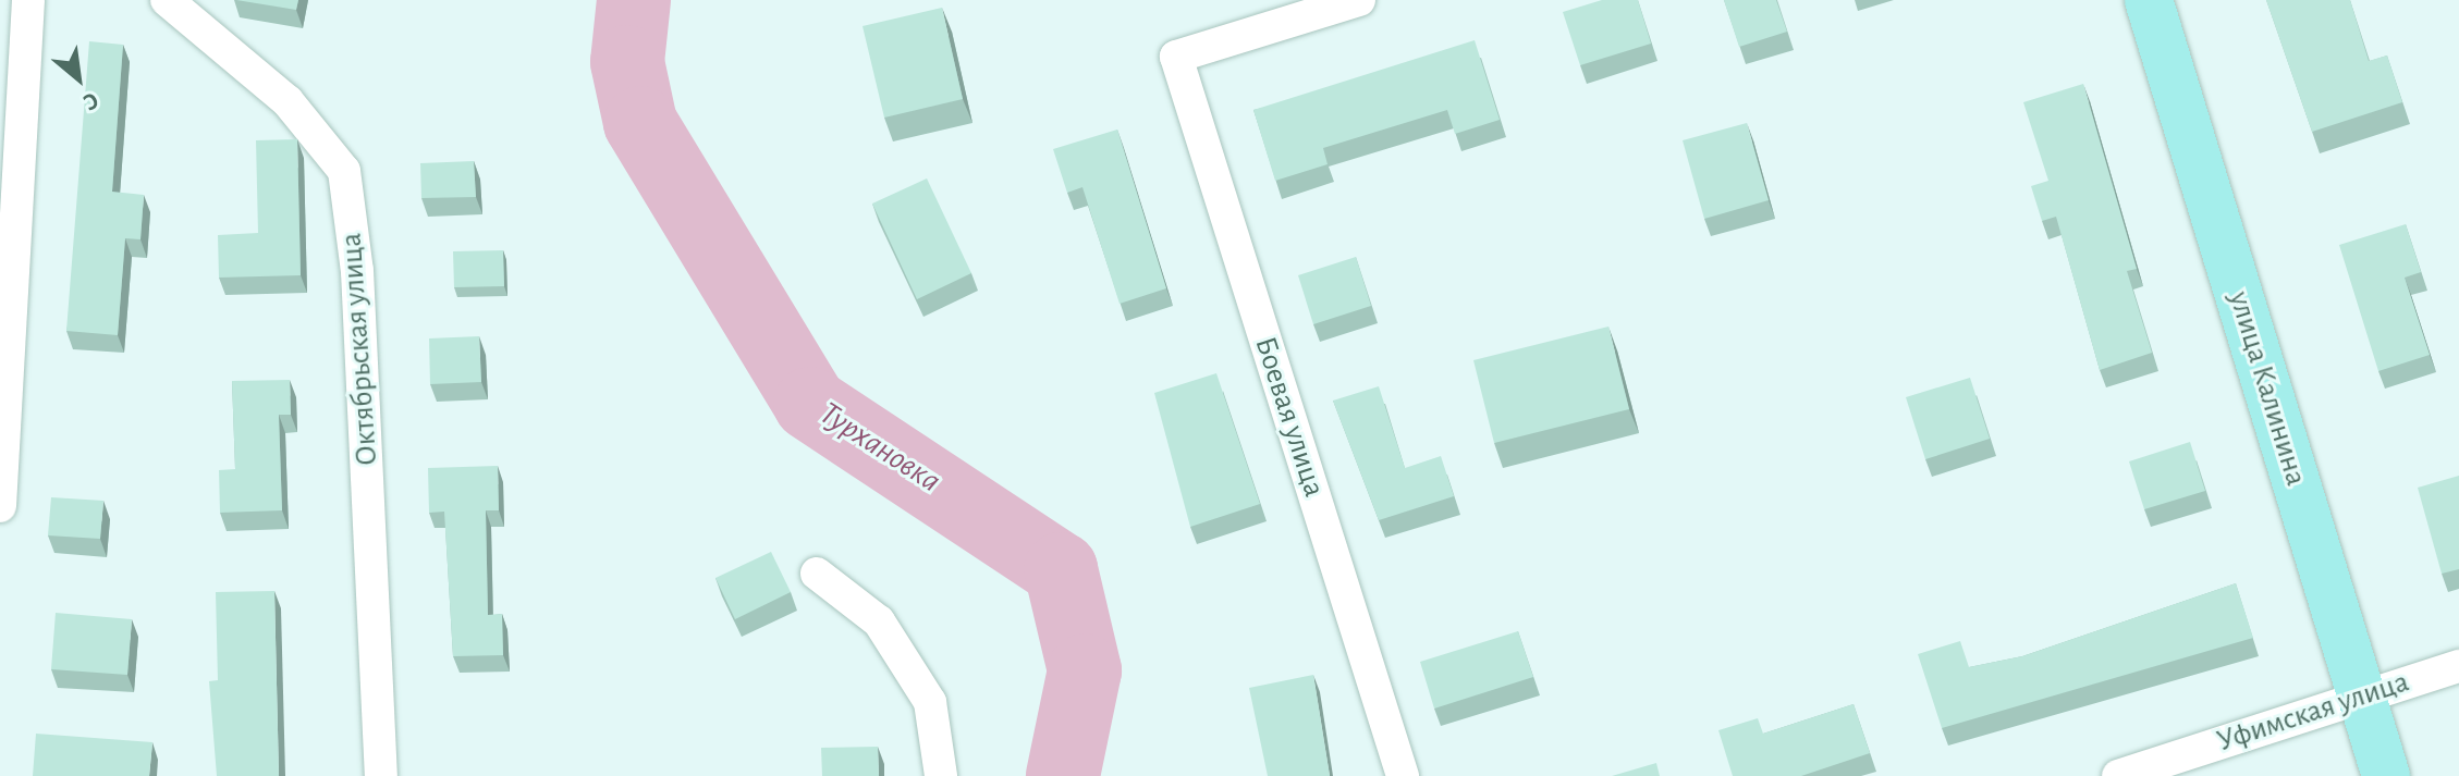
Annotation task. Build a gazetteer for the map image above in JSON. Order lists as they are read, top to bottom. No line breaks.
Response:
{"streets":{"main road":["улица Калинина"],"street":["Октябрьская улица","Боевая улица","Уфимская улица"]},"crossings":[["улица Калинина","Уфимская улица"]],"water":["Турхановка"],"north":"bottom right"}
